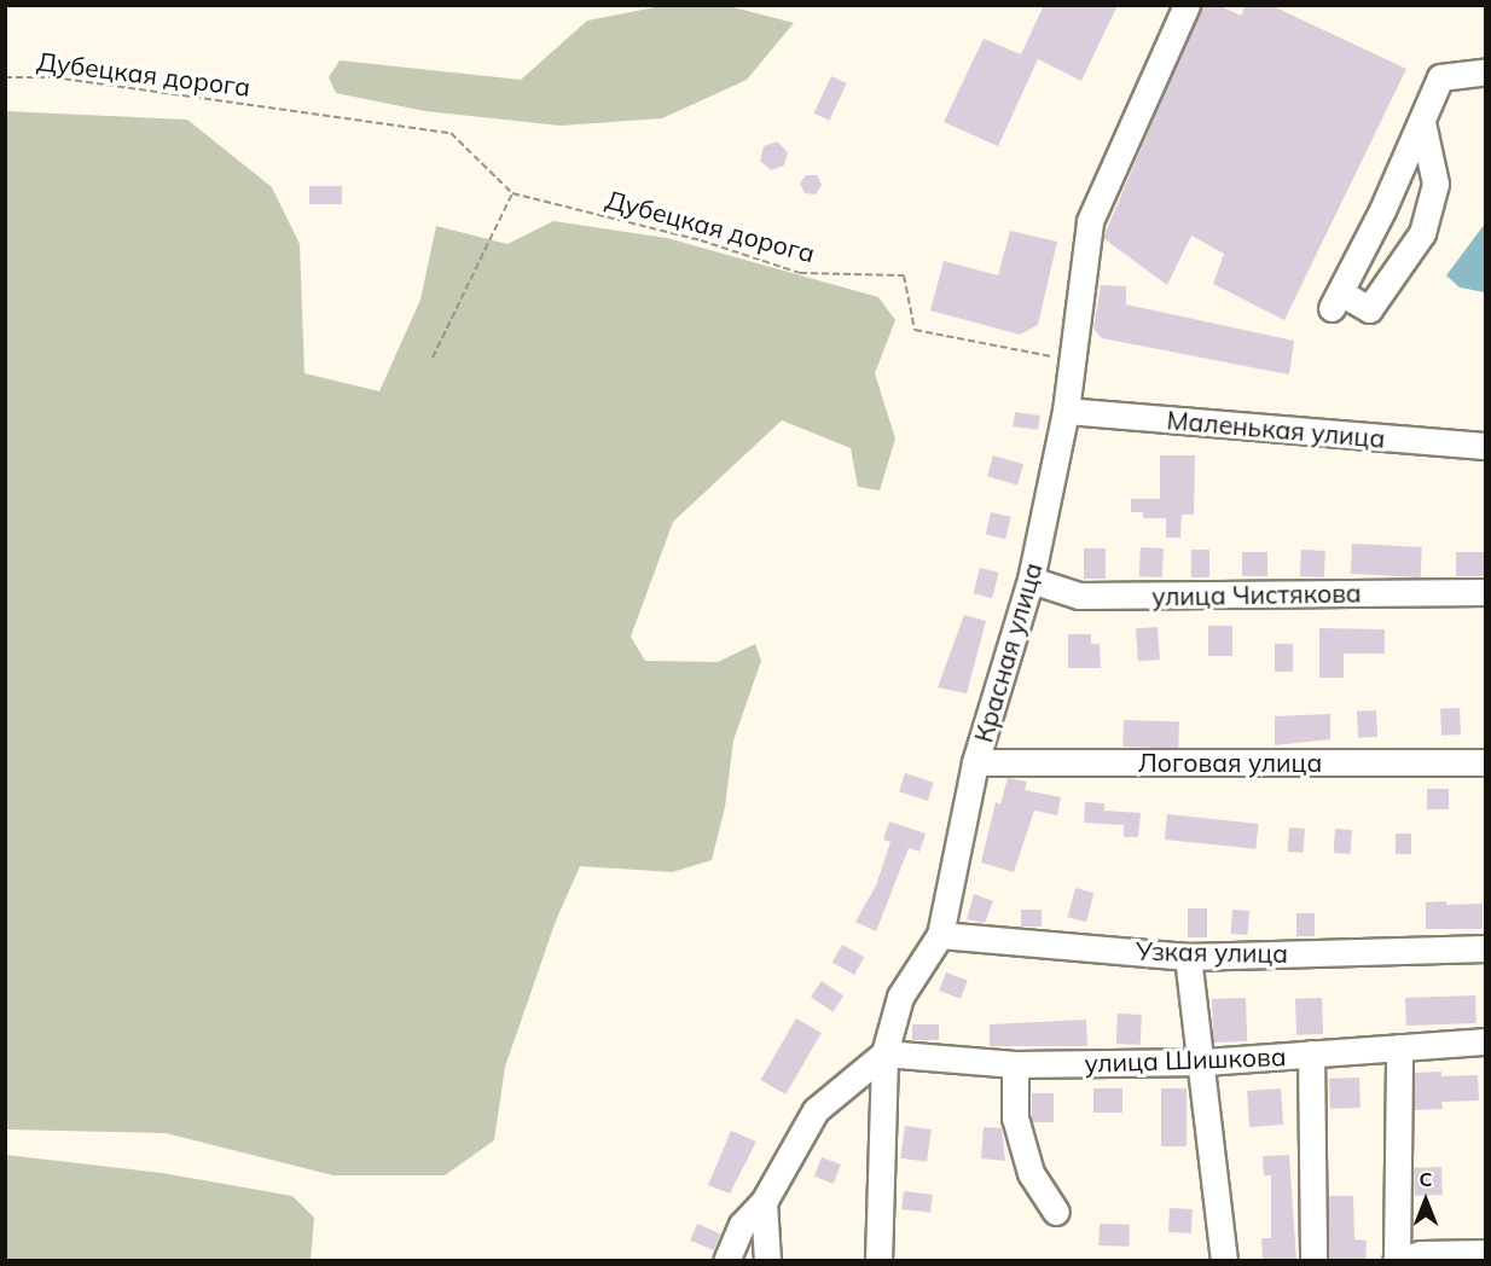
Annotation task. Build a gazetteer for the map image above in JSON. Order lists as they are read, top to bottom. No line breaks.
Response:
{"streets":{"street":["Маленькая улица","улица Чистякова","Красная улица","Логовая улица","Узкая улица","улица Шишкова"],"path":["Дубецкая дорога"]},"crossings":[["Дубецкая дорога","Красная улица"],["Маленькая улица","Красная улица"],["улица Чистякова","Красная улица"],["Красная улица","Логовая улица"],["Красная улица","Узкая улица"],["Красная улица","улица Шишкова"]],"north":"top"}
